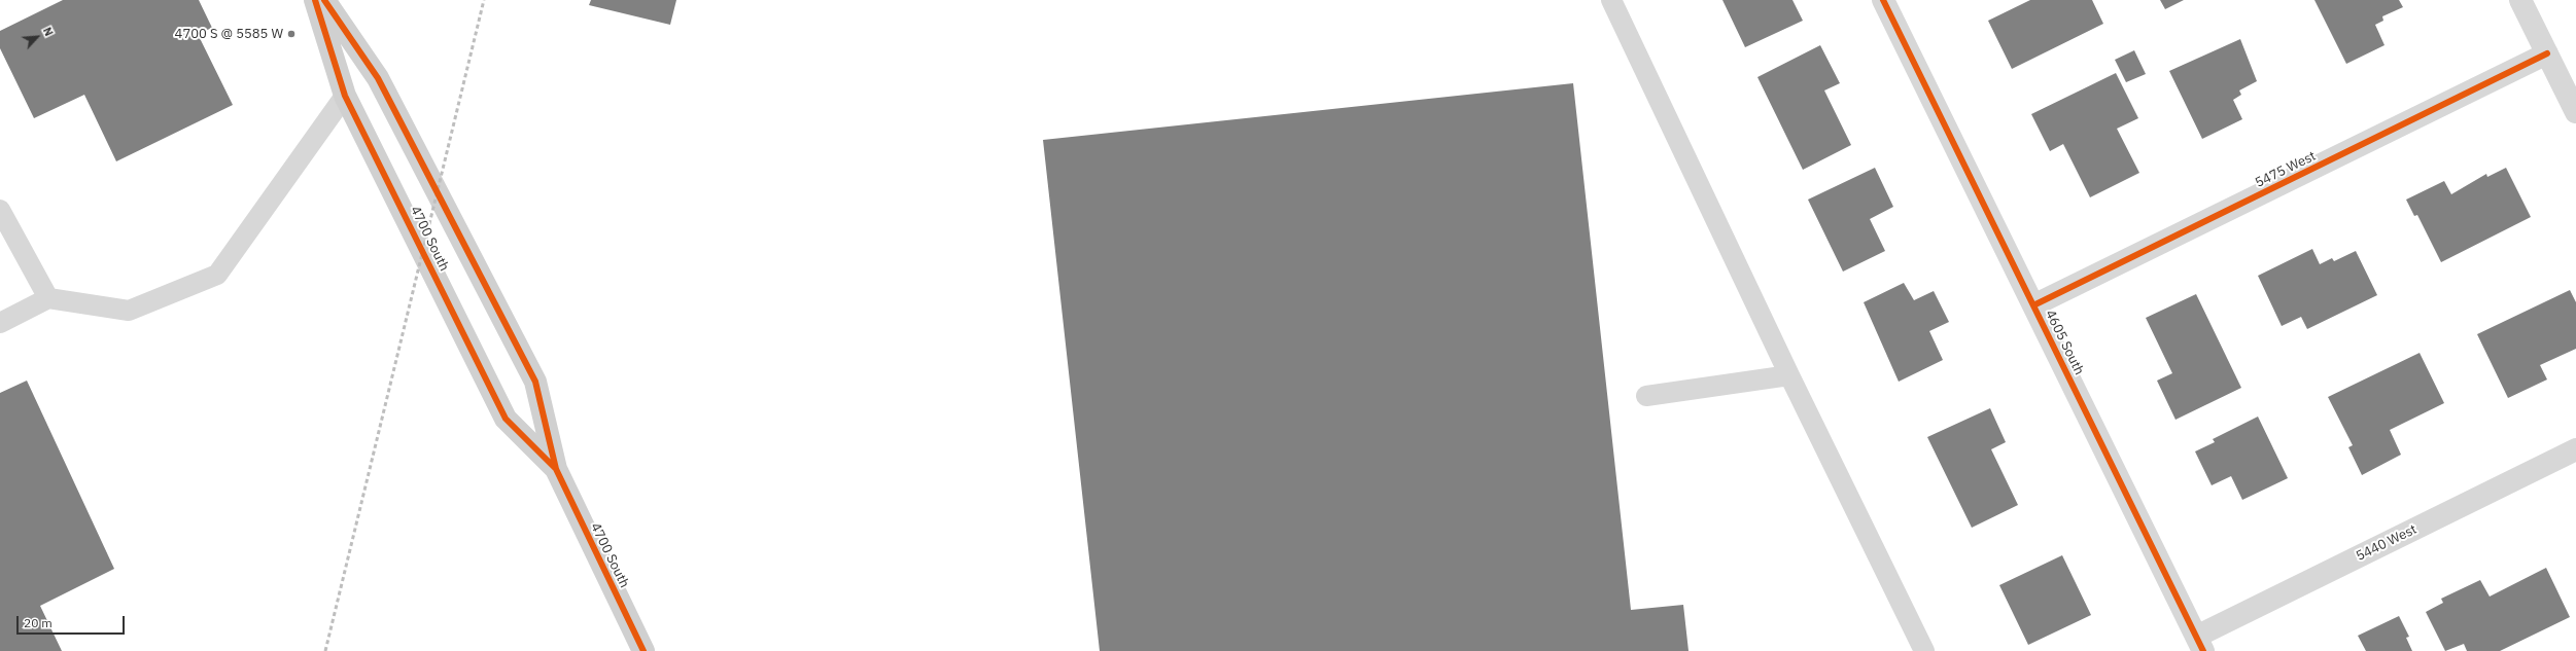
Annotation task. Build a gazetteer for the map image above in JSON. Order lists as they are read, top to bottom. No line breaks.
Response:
{"streets":{"main road":["4700 South"],"street":["5475 West","4605 South","5440 West"]},"crossings":[["5475 West","4605 South"],["4605 South","5440 West"]],"places":["4700 S @ 5585 W"],"scale_bar":"20 m","north":"top right"}
